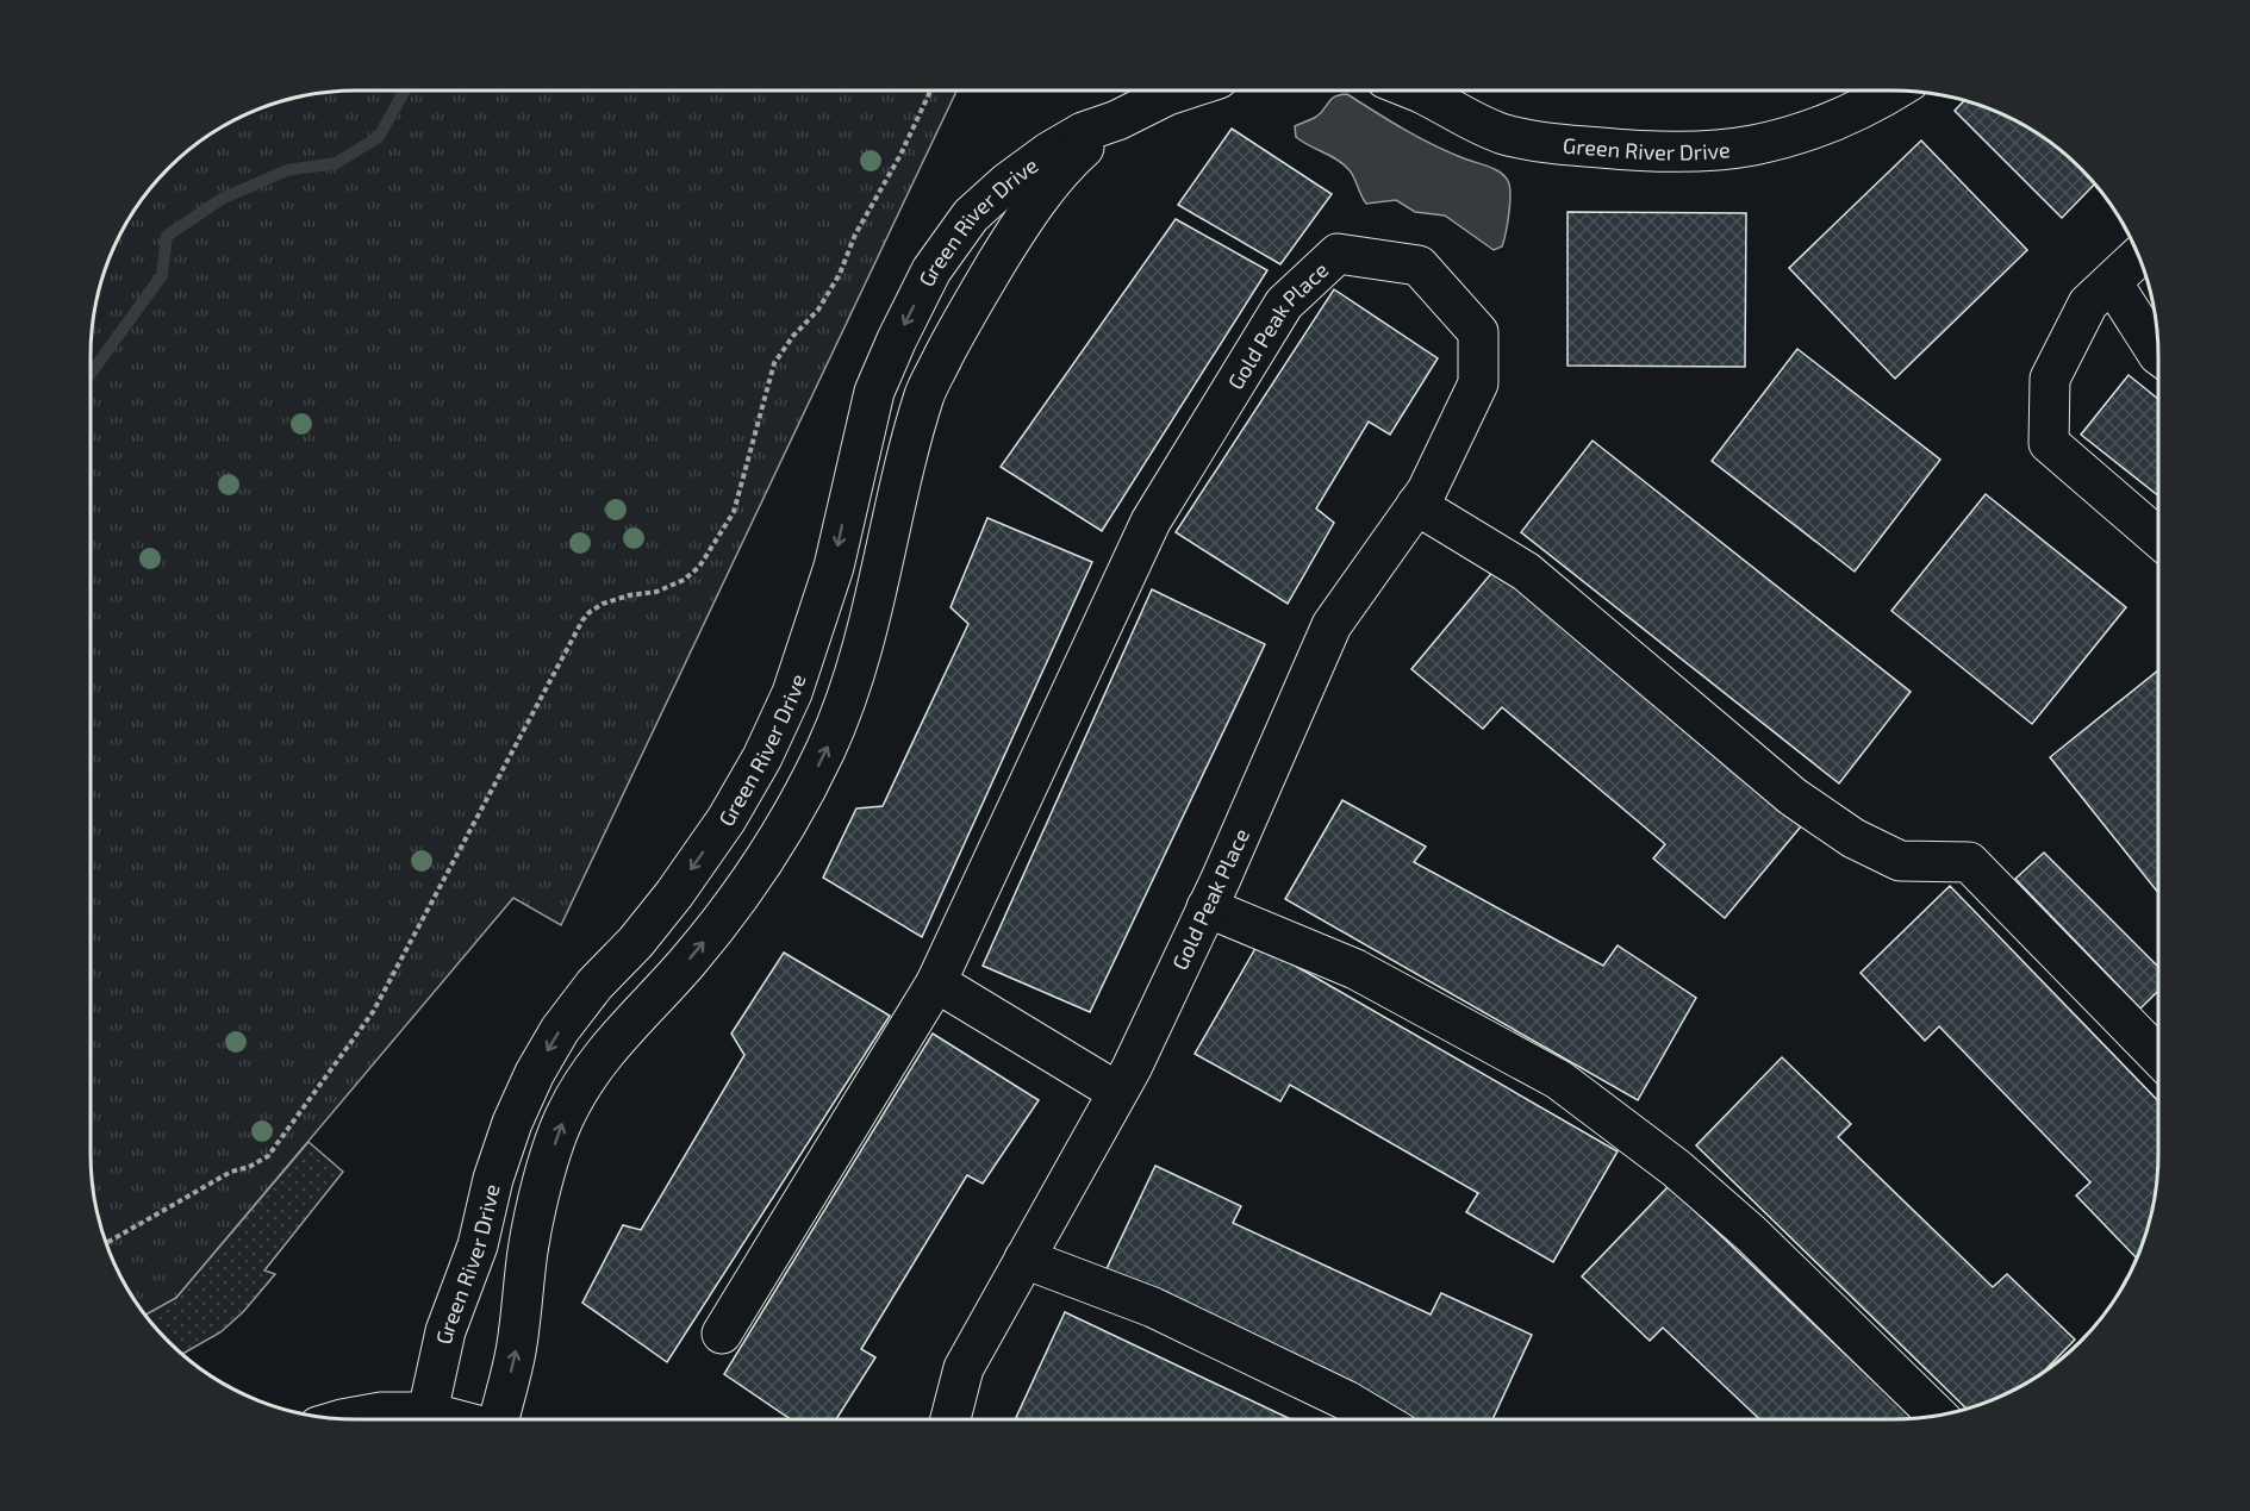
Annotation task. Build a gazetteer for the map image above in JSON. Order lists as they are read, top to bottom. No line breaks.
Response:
{"streets":{"street":["Green River Drive","Gold Peak Place"]}}
